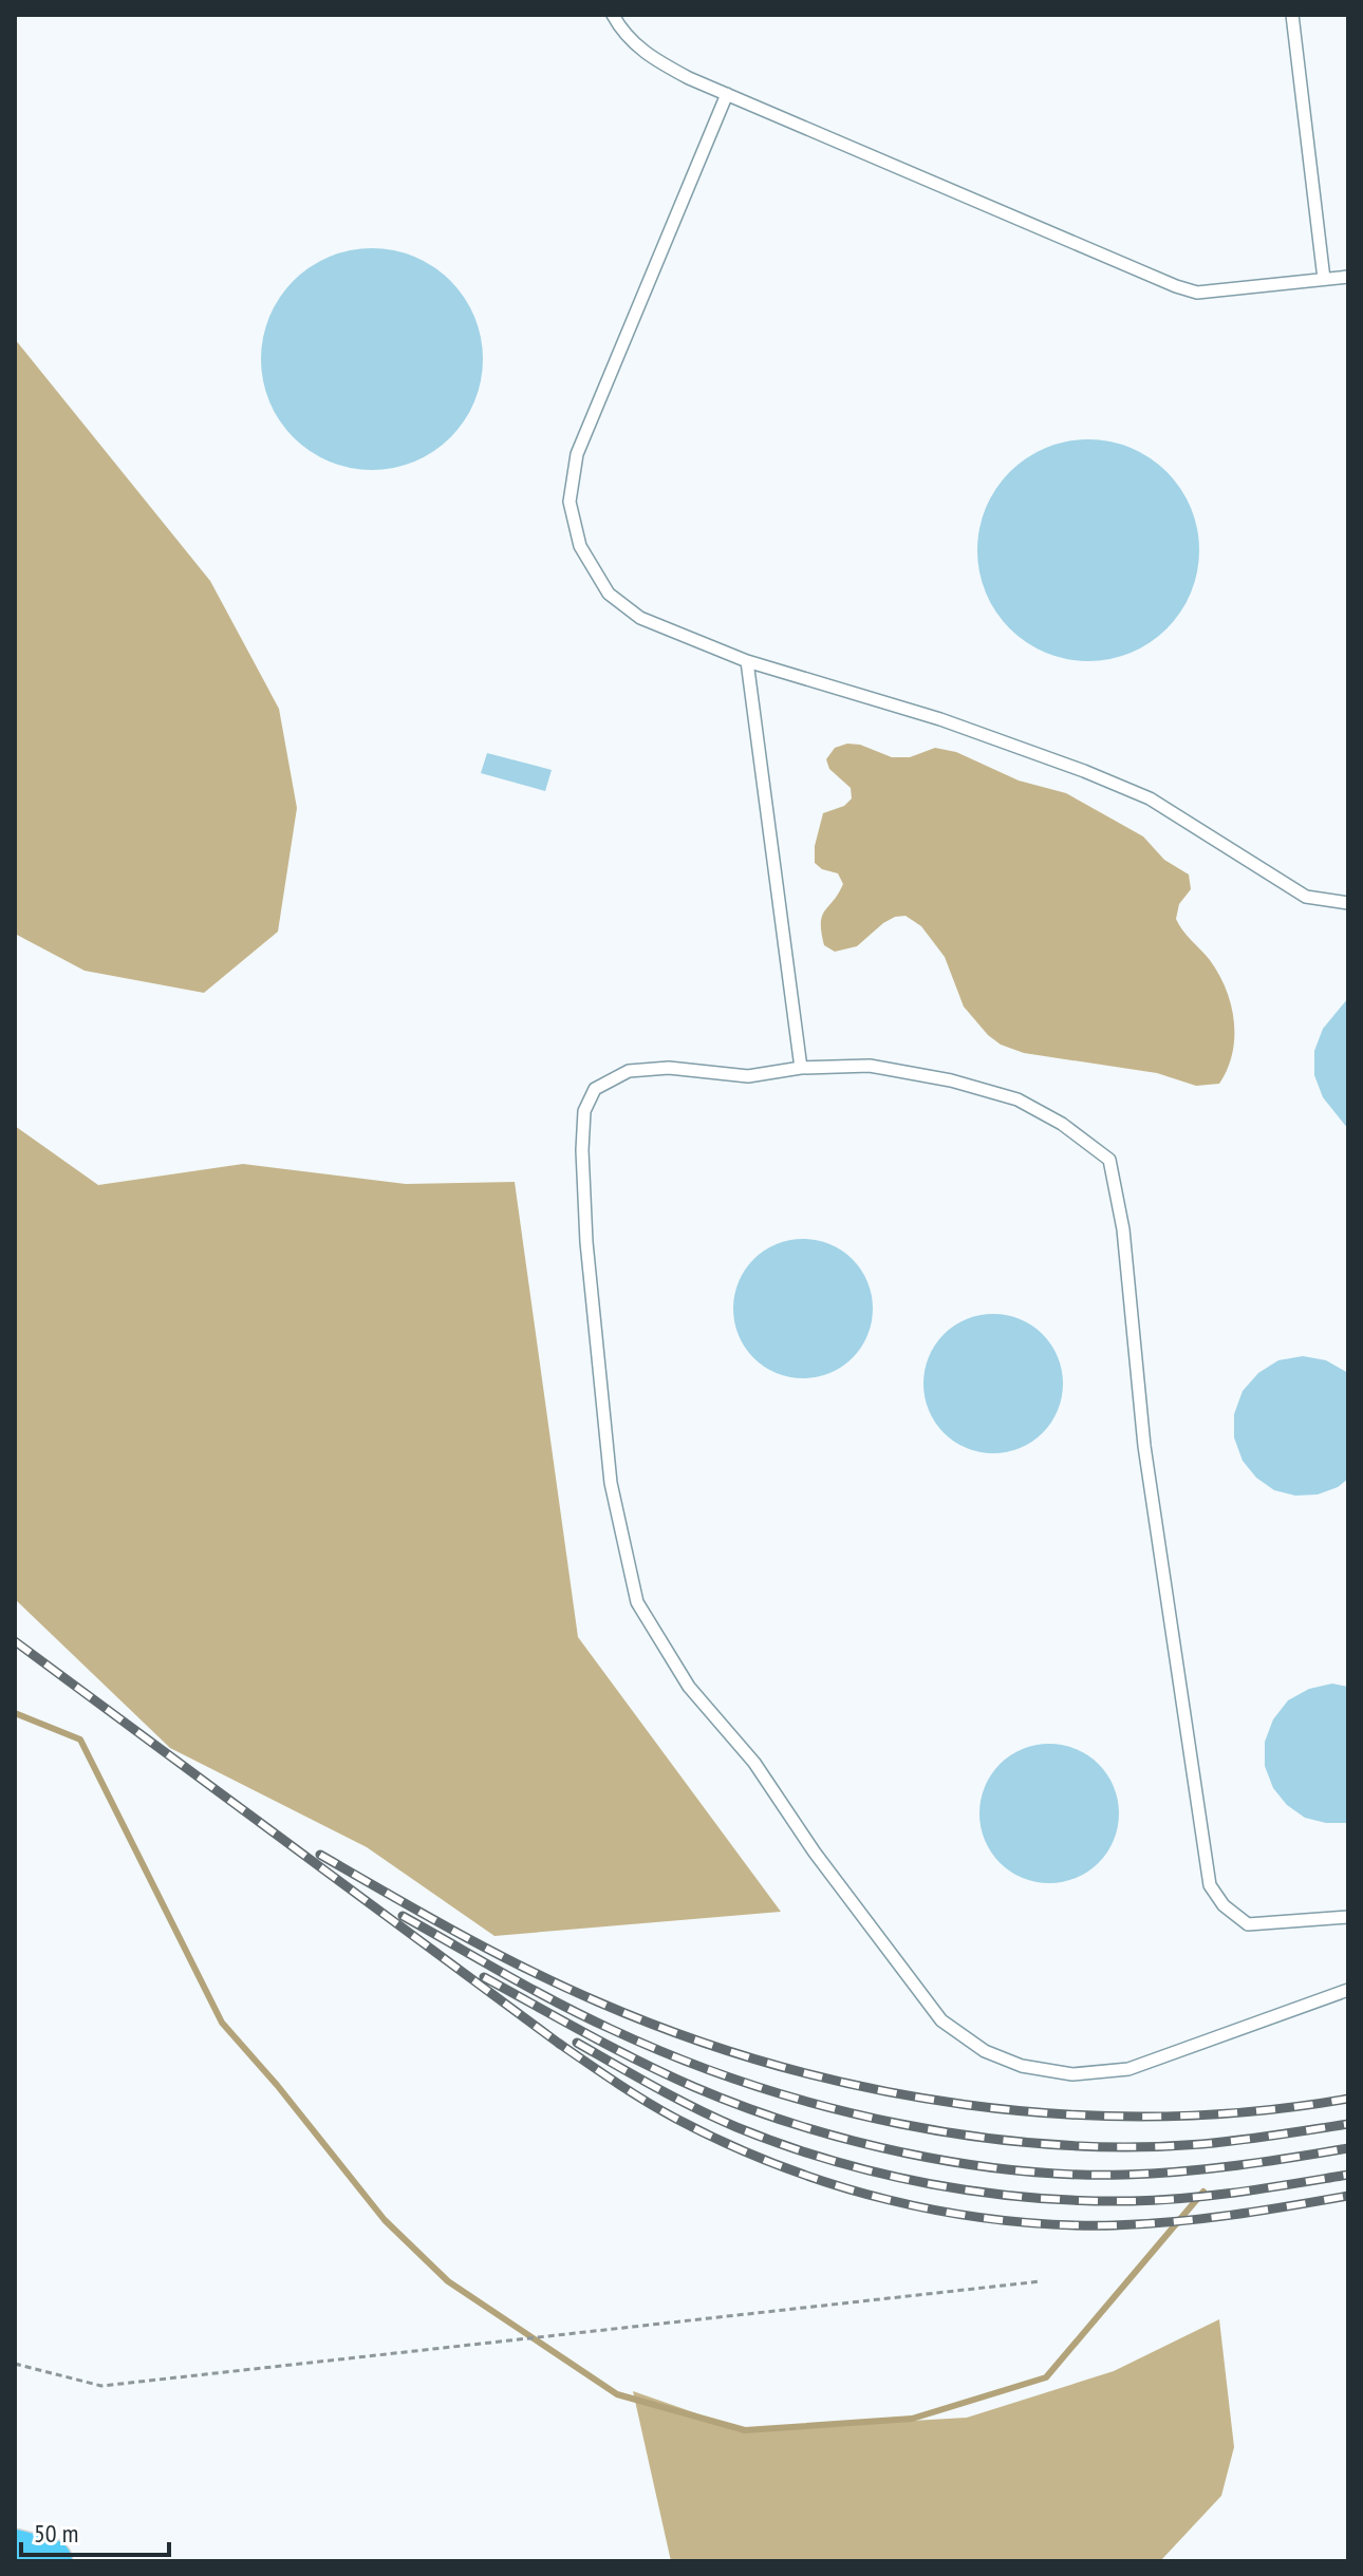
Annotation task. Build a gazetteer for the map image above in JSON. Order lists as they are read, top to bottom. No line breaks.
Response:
{"scale_bar":"50 m"}
